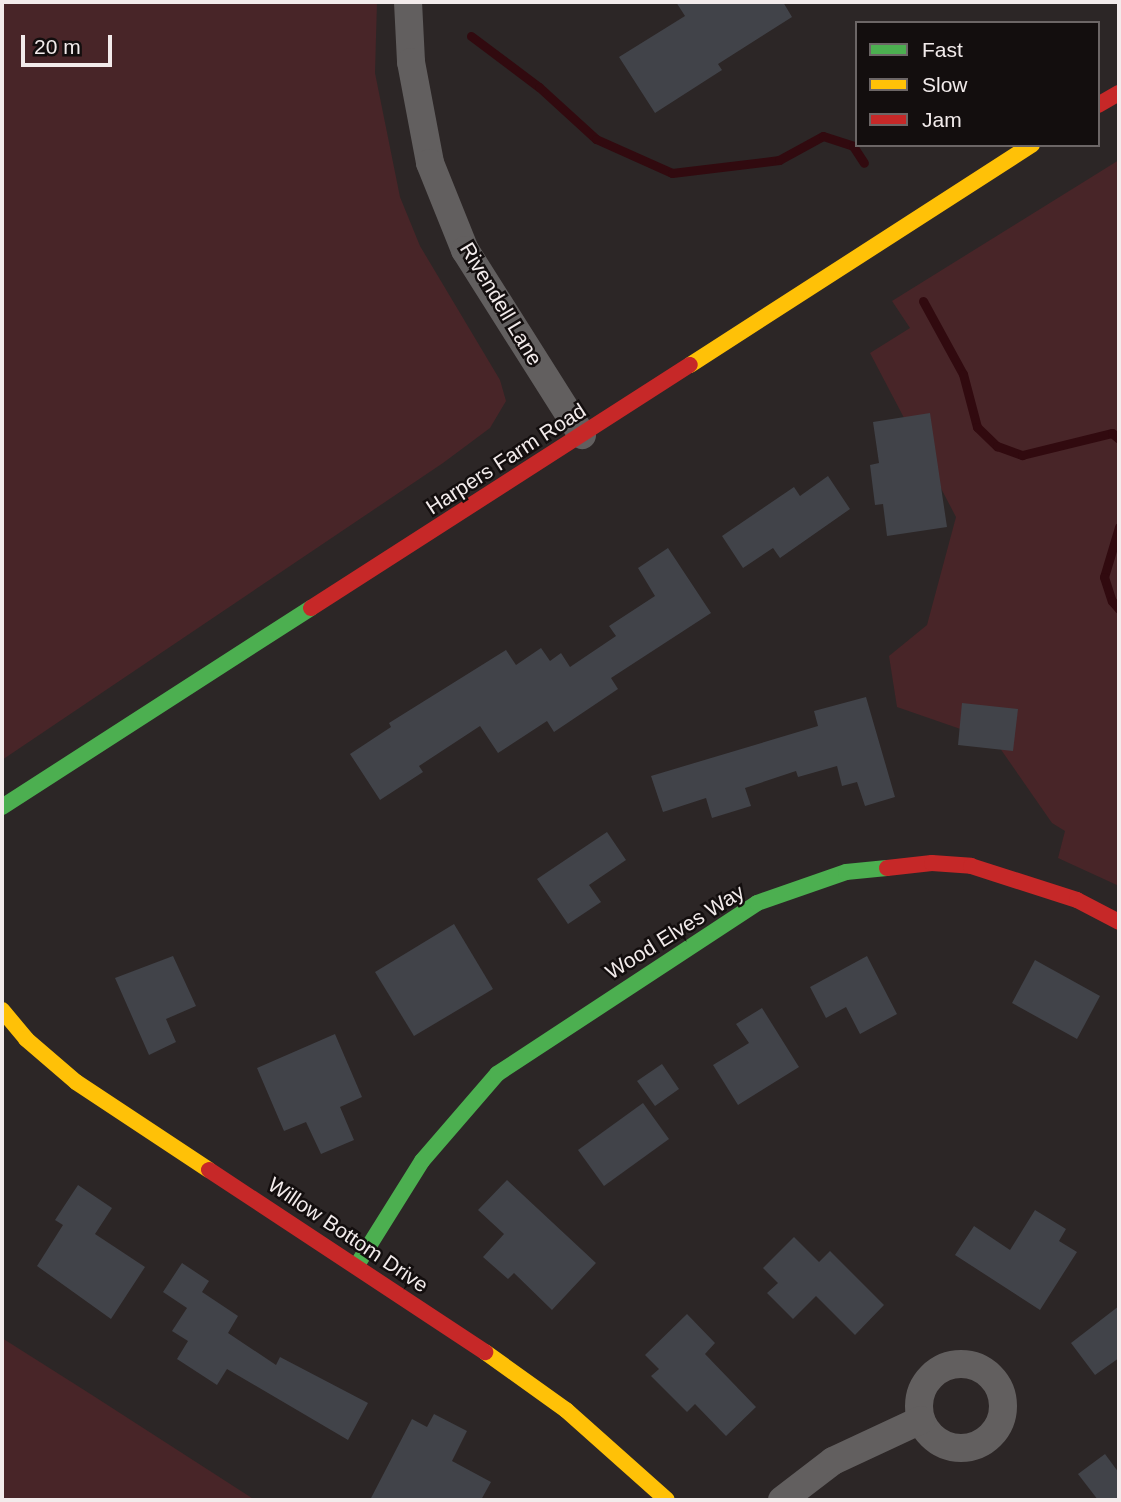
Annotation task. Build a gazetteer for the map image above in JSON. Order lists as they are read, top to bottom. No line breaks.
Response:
{"streets":{"street":["Rivendell Lane","Harpers Farm Road","Wood Elves Way","Willow Bottom Drive"]},"crossings":[["Rivendell Lane","Harpers Farm Road"],["Wood Elves Way","Willow Bottom Drive"]],"legend":["Fast","Slow","Jam"],"scale_bar":"20 m"}
